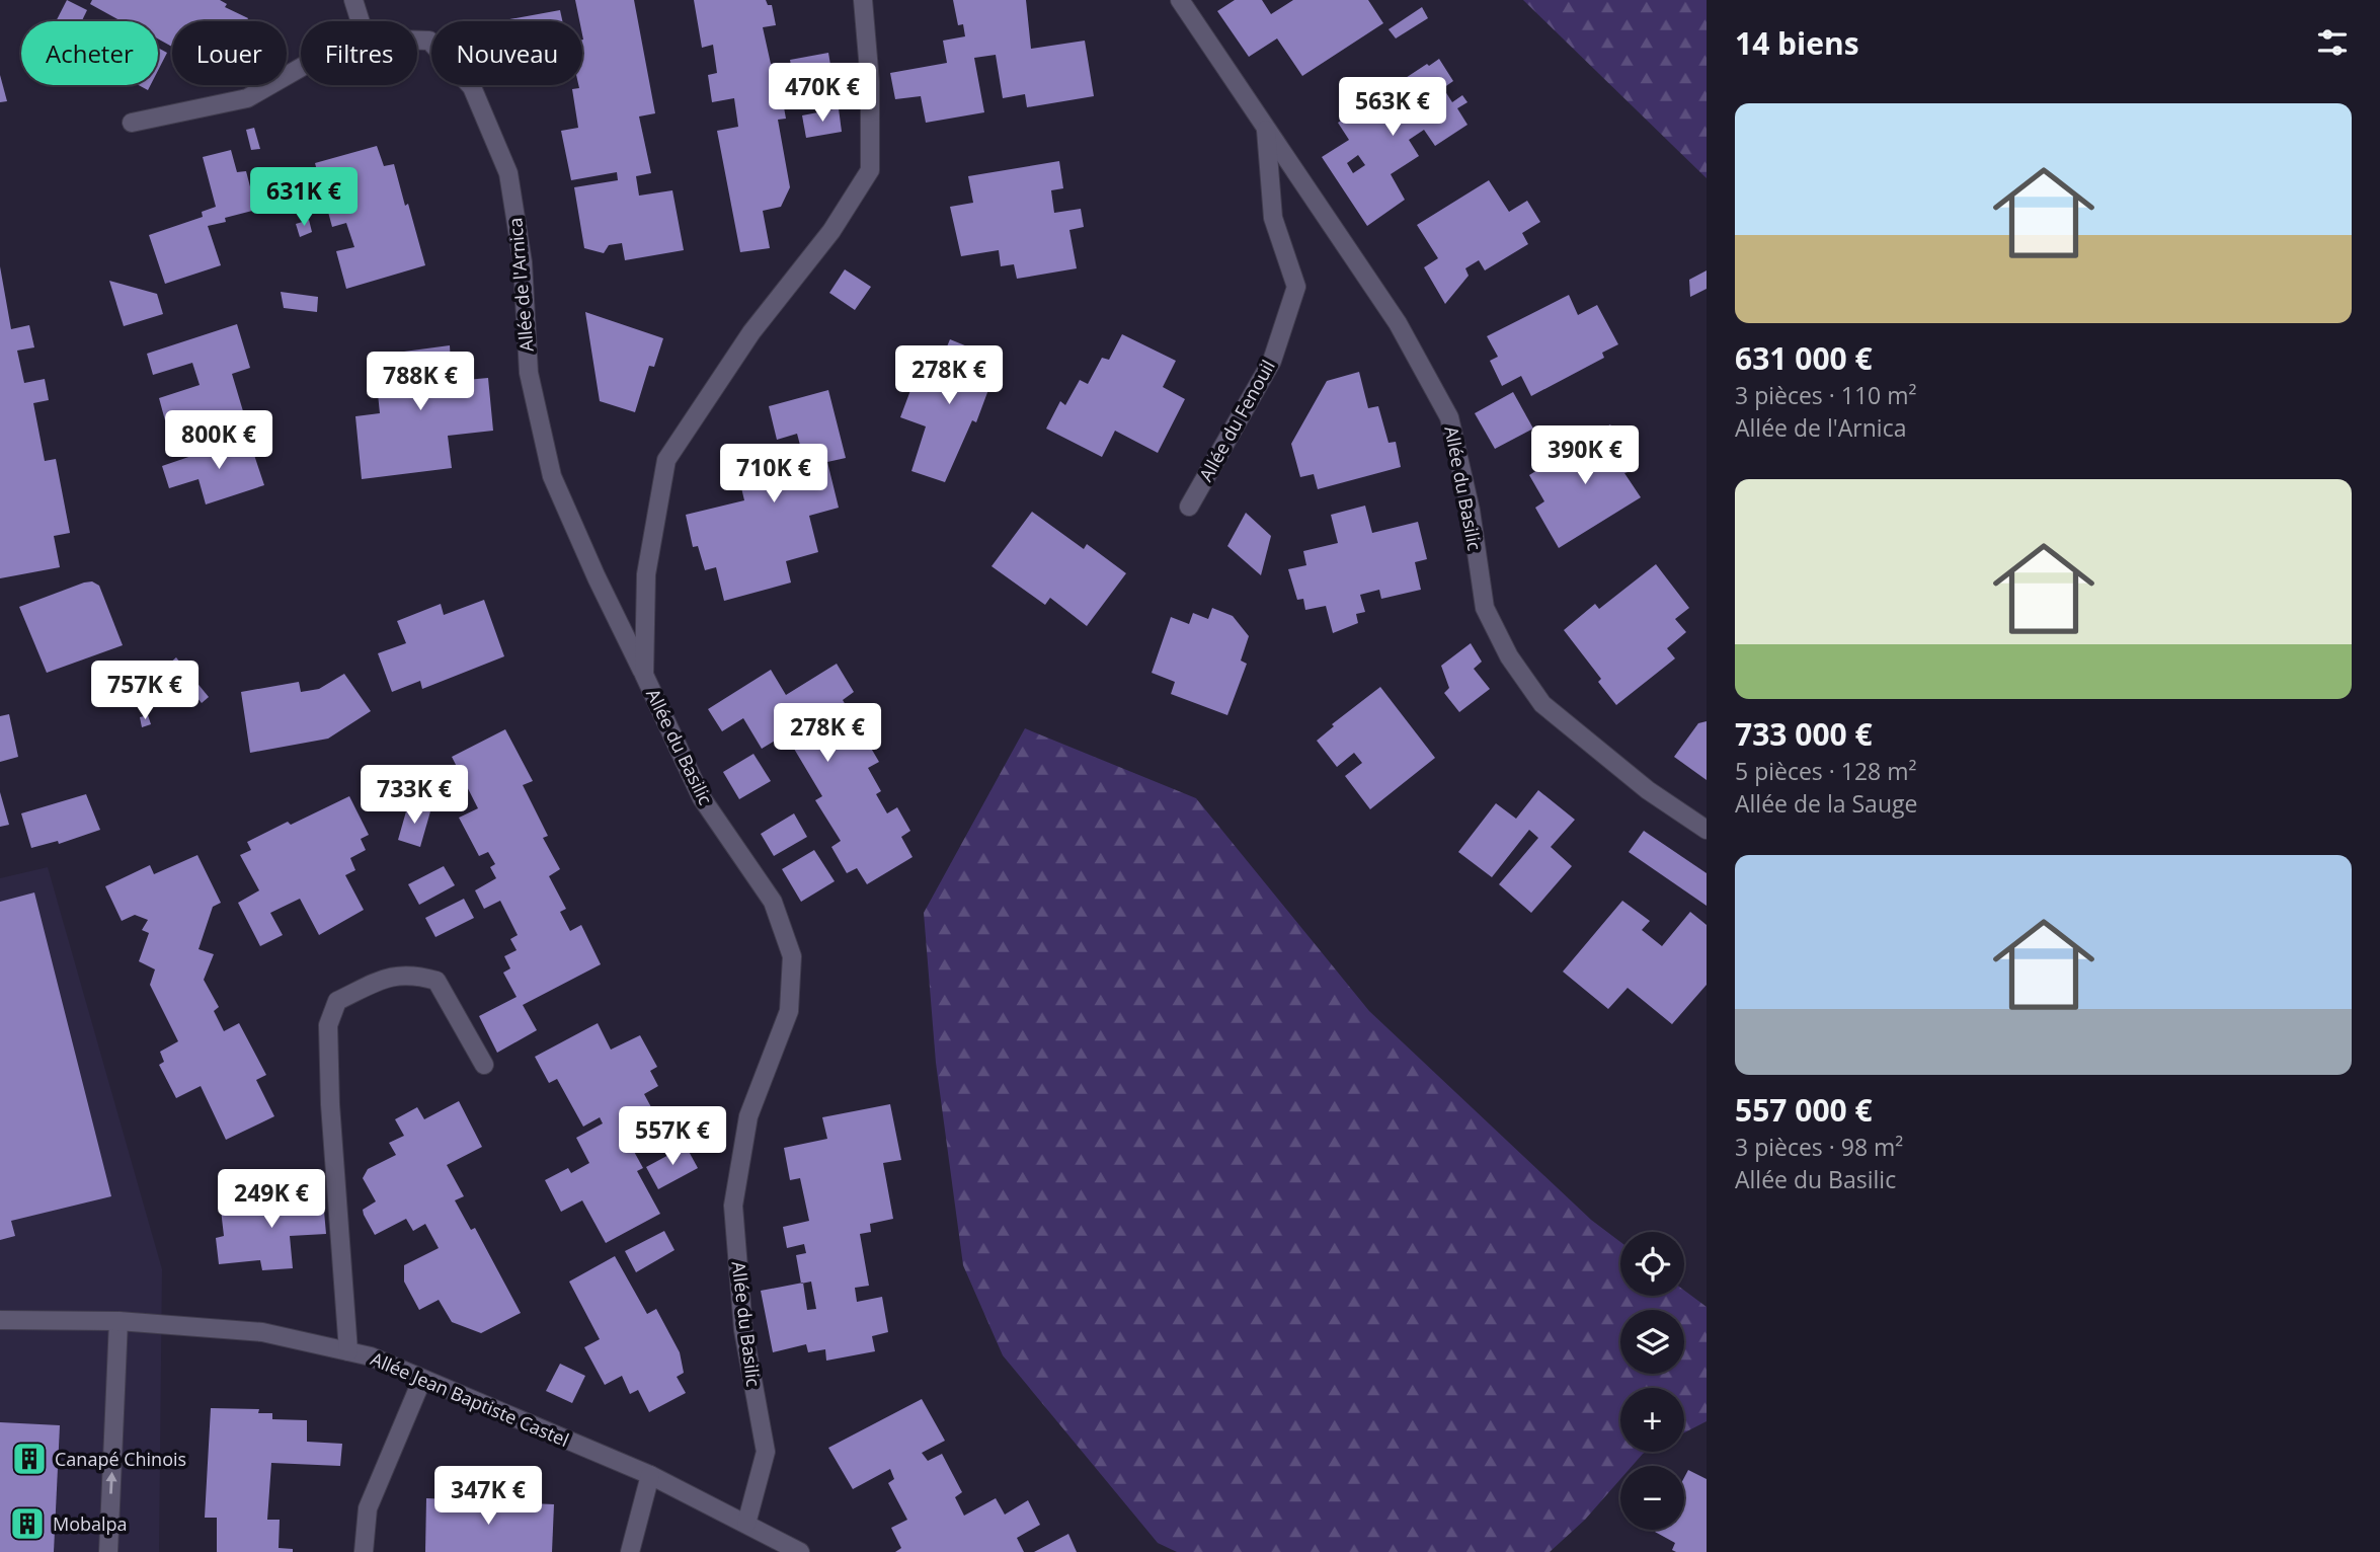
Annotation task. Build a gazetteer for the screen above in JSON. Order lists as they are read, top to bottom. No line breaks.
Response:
{"streets":{"street":["Allée de l'Arnica","Allée du Fenouil","Allée du Basilic","Allée Jean Baptiste Castel"]},"crossings":[["Allée de l'Arnica","Allée du Basilic"],["Allée du Fenouil","Allée du Basilic"],["Allée du Basilic","Allée Jean Baptiste Castel"]],"places":{"building":["Canapé Chinois","Mobalpa"]},"page":{"heading":"14 biens","chip":["Acheter","Louer","Filtres","Nouveau"],"price":["470K €","563K €","631K €","278K €","788K €","800K €","390K €","710K €","757K €","278K €","733K €","557K €","249K €","347K €"],"list":[{"name":"631 000 €","note":"3 pièces · 110 m² · Allée de l'Arnica"},{"name":"733 000 €","note":"5 pièces · 128 m² · Allée de la Sauge"},{"name":"557 000 €","note":"3 pièces · 98 m² · Allée du Basilic"}],"map_buttons":["+","−"]}}
